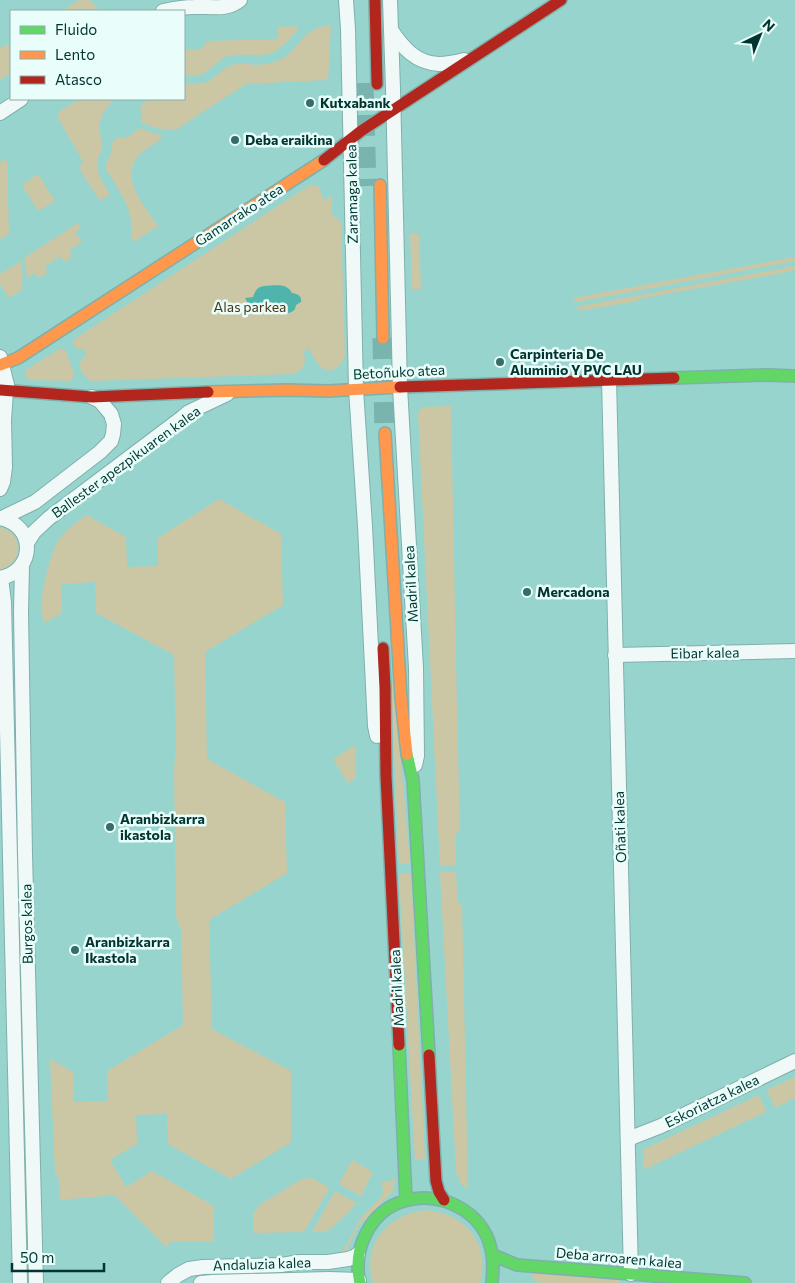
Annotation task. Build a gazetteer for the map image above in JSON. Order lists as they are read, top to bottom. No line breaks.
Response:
{"streets":{"main road":["Zaramaga kalea","Gamarrako atea","Betoñuko atea","Madril kalea","Deba arroaren kalea"],"street":["Ballester apezpikuaren kalea","Eibar kalea","Oñati kalea","Burgos kalea","Eskoriatza kalea","Andaluzia kalea"]},"crossings":[["Zaramaga kalea","Gamarrako atea"],["Zaramaga kalea","Betoñuko atea"],["Zaramaga kalea","Madril kalea"],["Betoñuko atea","Ballester apezpikuaren kalea"],["Betoñuko atea","Madril kalea"],["Betoñuko atea","Oñati kalea"],["Ballester apezpikuaren kalea","Burgos kalea"],["Eibar kalea","Oñati kalea"],["Oñati kalea","Eskoriatza kalea"],["Oñati kalea","Deba arroaren kalea"]],"parks":["Alas parkea"],"places":["Kutxabank","Deba eraikina","Carpinteria De Aluminio Y PVC LAU","Mercadona","Aranbizkarra ikastola","Aranbizkarra Ikastola"],"legend":["Fluido","Lento","Atasco"],"scale_bar":"50 m","north":"top right"}
